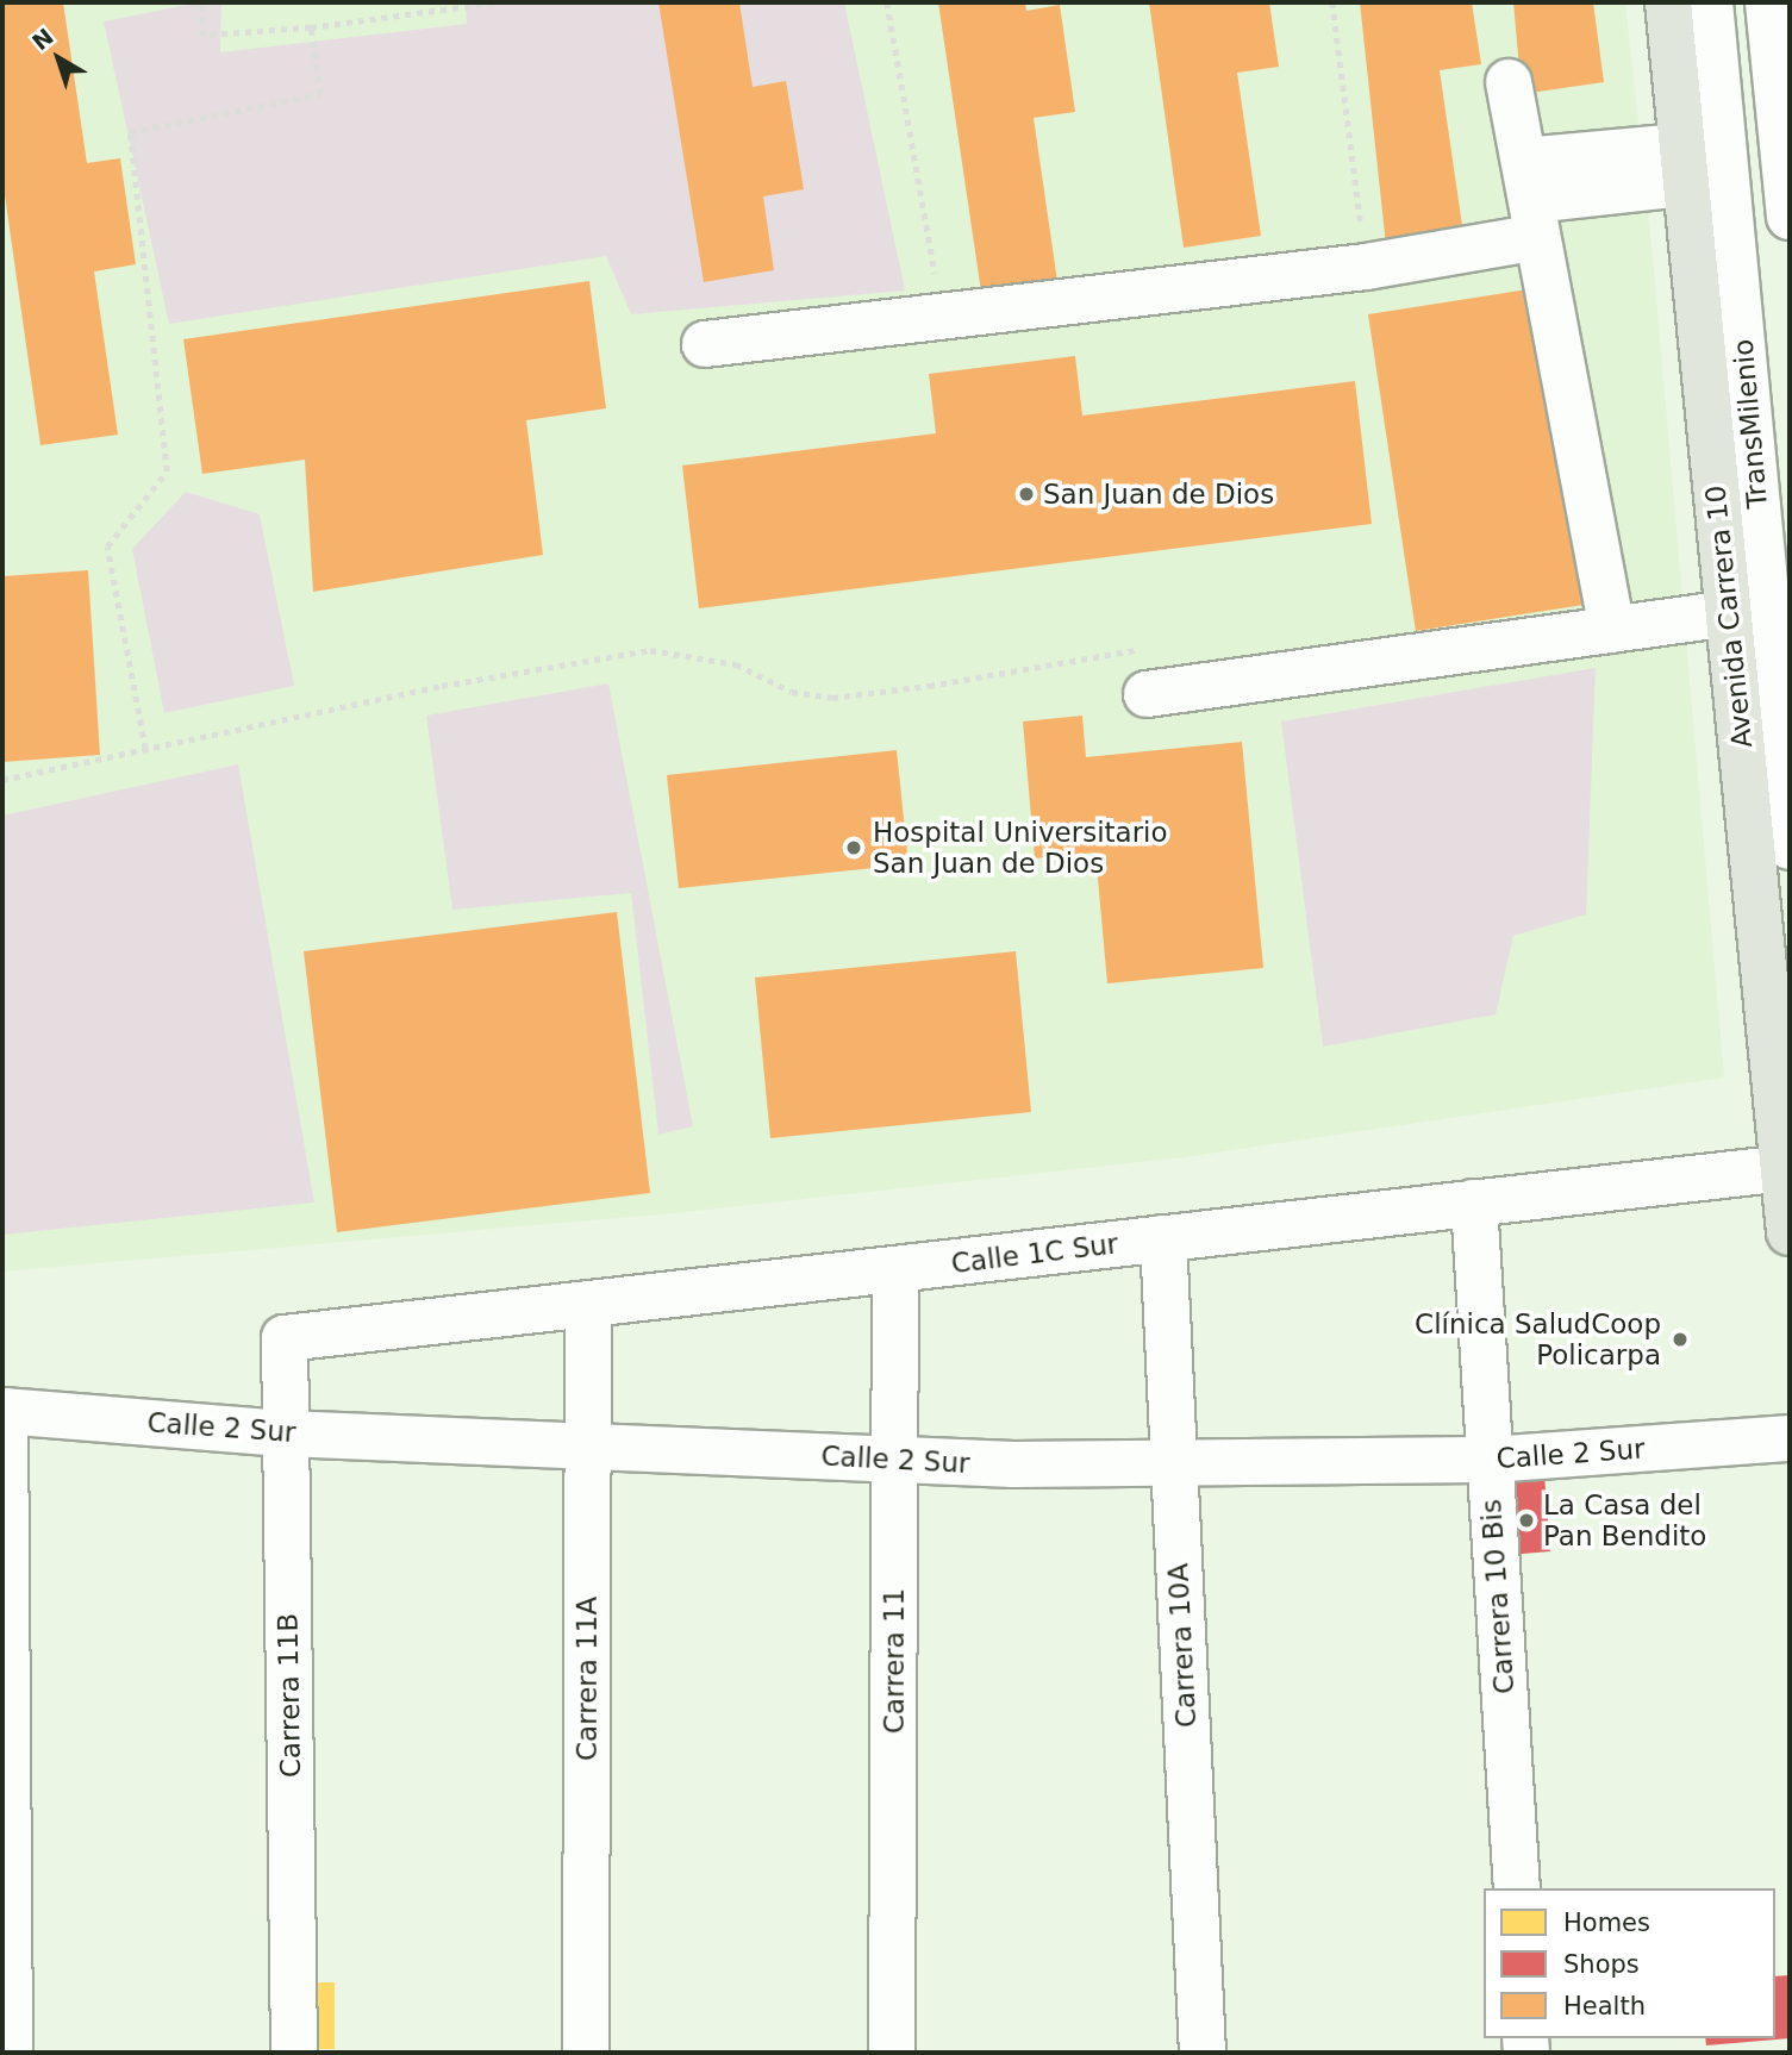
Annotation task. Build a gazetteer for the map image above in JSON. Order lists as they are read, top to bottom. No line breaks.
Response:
{"streets":{"main road":["Avenida Carrera 10"],"street":["TransMilenio","Calle 1C Sur","Calle 2 Sur","Carrera 10 Bis","Carrera 10A","Carrera 11","Carrera 11A","Carrera 11B"]},"crossings":[["Avenida Carrera 10","Calle 1C Sur"],["Calle 1C Sur","Carrera 10 Bis"],["Calle 1C Sur","Carrera 10A"],["Calle 1C Sur","Carrera 11"],["Calle 1C Sur","Carrera 11A"],["Calle 1C Sur","Carrera 11B"],["Calle 2 Sur","Carrera 10 Bis"],["Calle 2 Sur","Carrera 10A"],["Calle 2 Sur","Carrera 11"],["Calle 2 Sur","Carrera 11A"],["Calle 2 Sur","Carrera 11B"]],"places":["San Juan de Dios","Hospital Universitario San Juan de Dios","Clínica SaludCoop Policarpa","La Casa del Pan Bendito"],"legend":["Homes","Shops","Health"],"north":"top left"}
